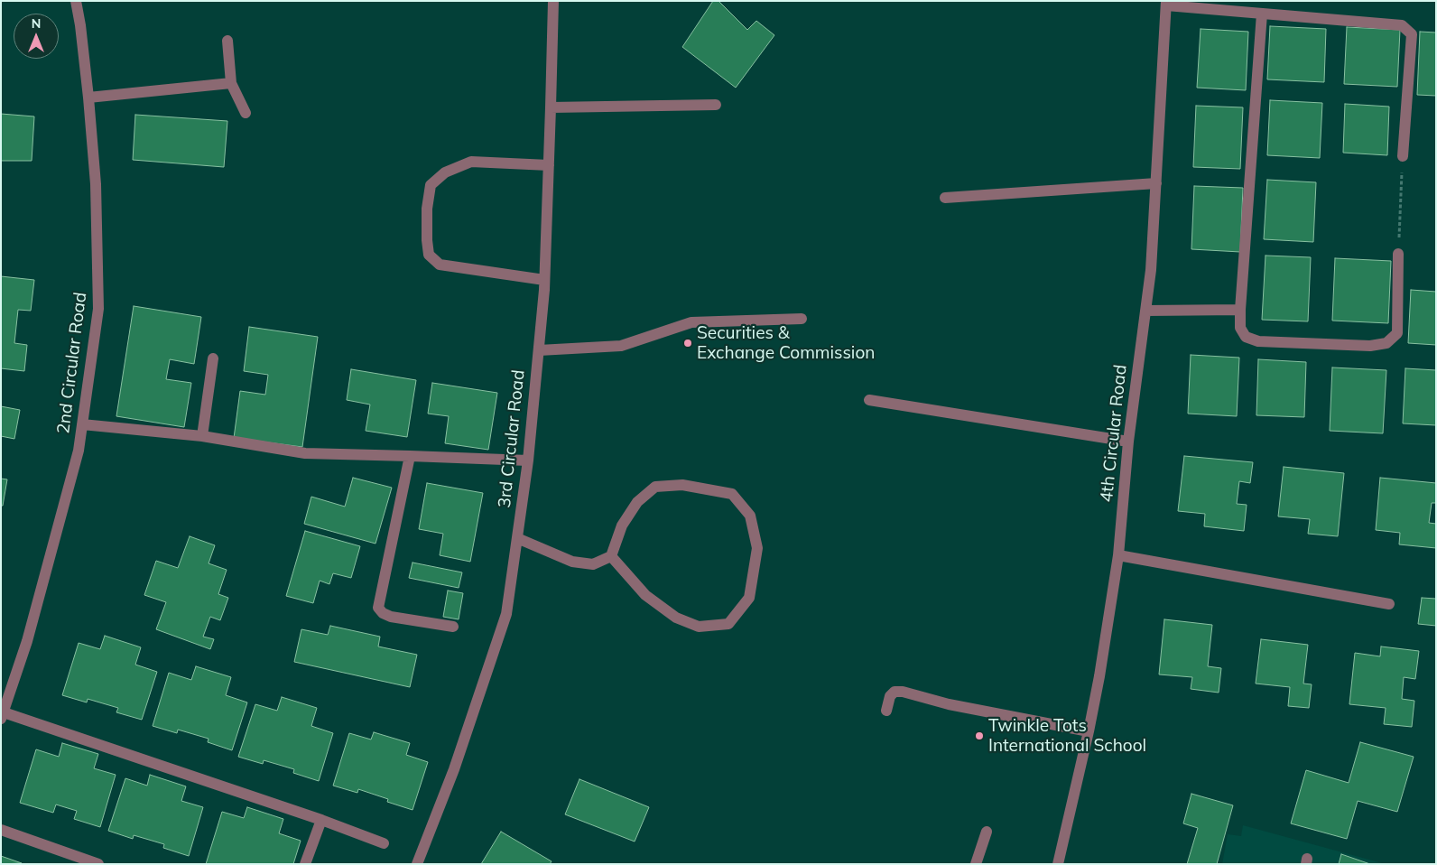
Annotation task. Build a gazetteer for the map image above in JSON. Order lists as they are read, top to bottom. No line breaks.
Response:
{"streets":{"street":["2nd Circular Road","4th Circular Road","3rd Circular Road"]},"places":["Securities & Exchange Commission","Twinkle Tots International School"],"north":"top"}
